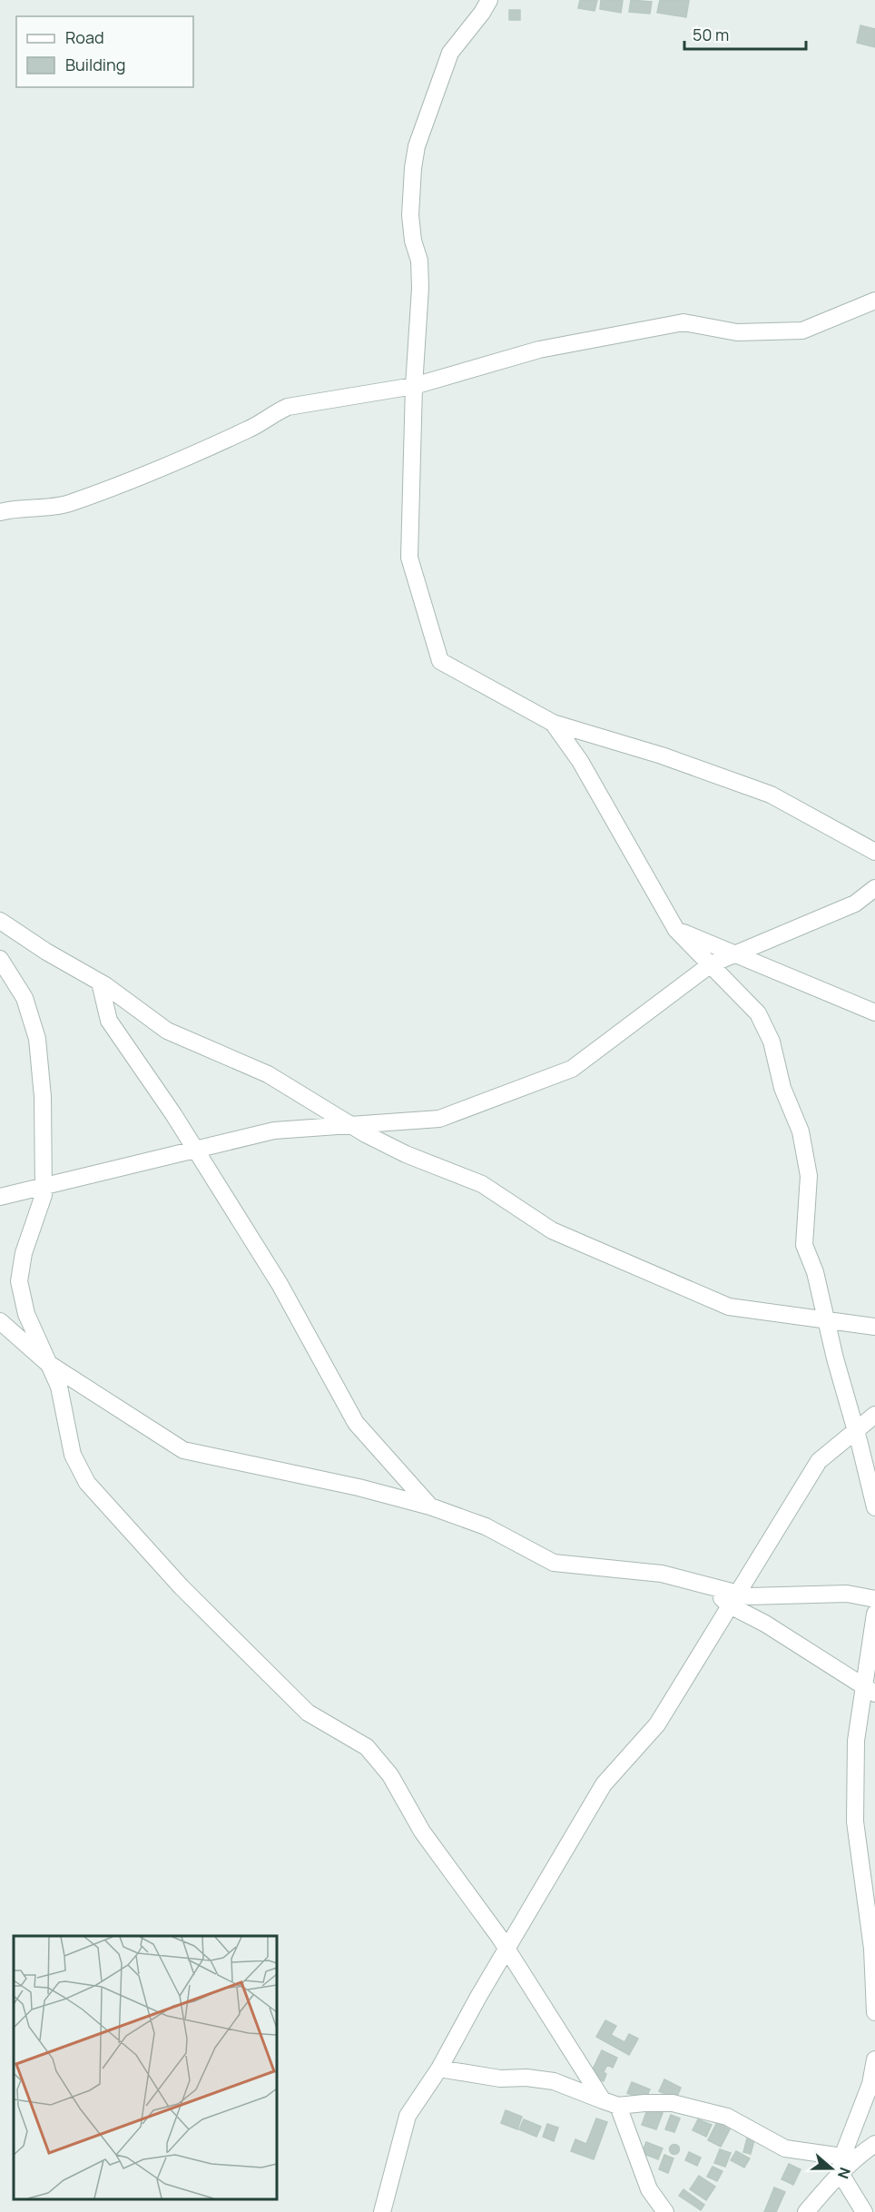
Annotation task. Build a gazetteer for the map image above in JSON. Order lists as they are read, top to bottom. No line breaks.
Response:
{"legend":["Road","Building"],"scale_bar":"50 m","north":"right"}
